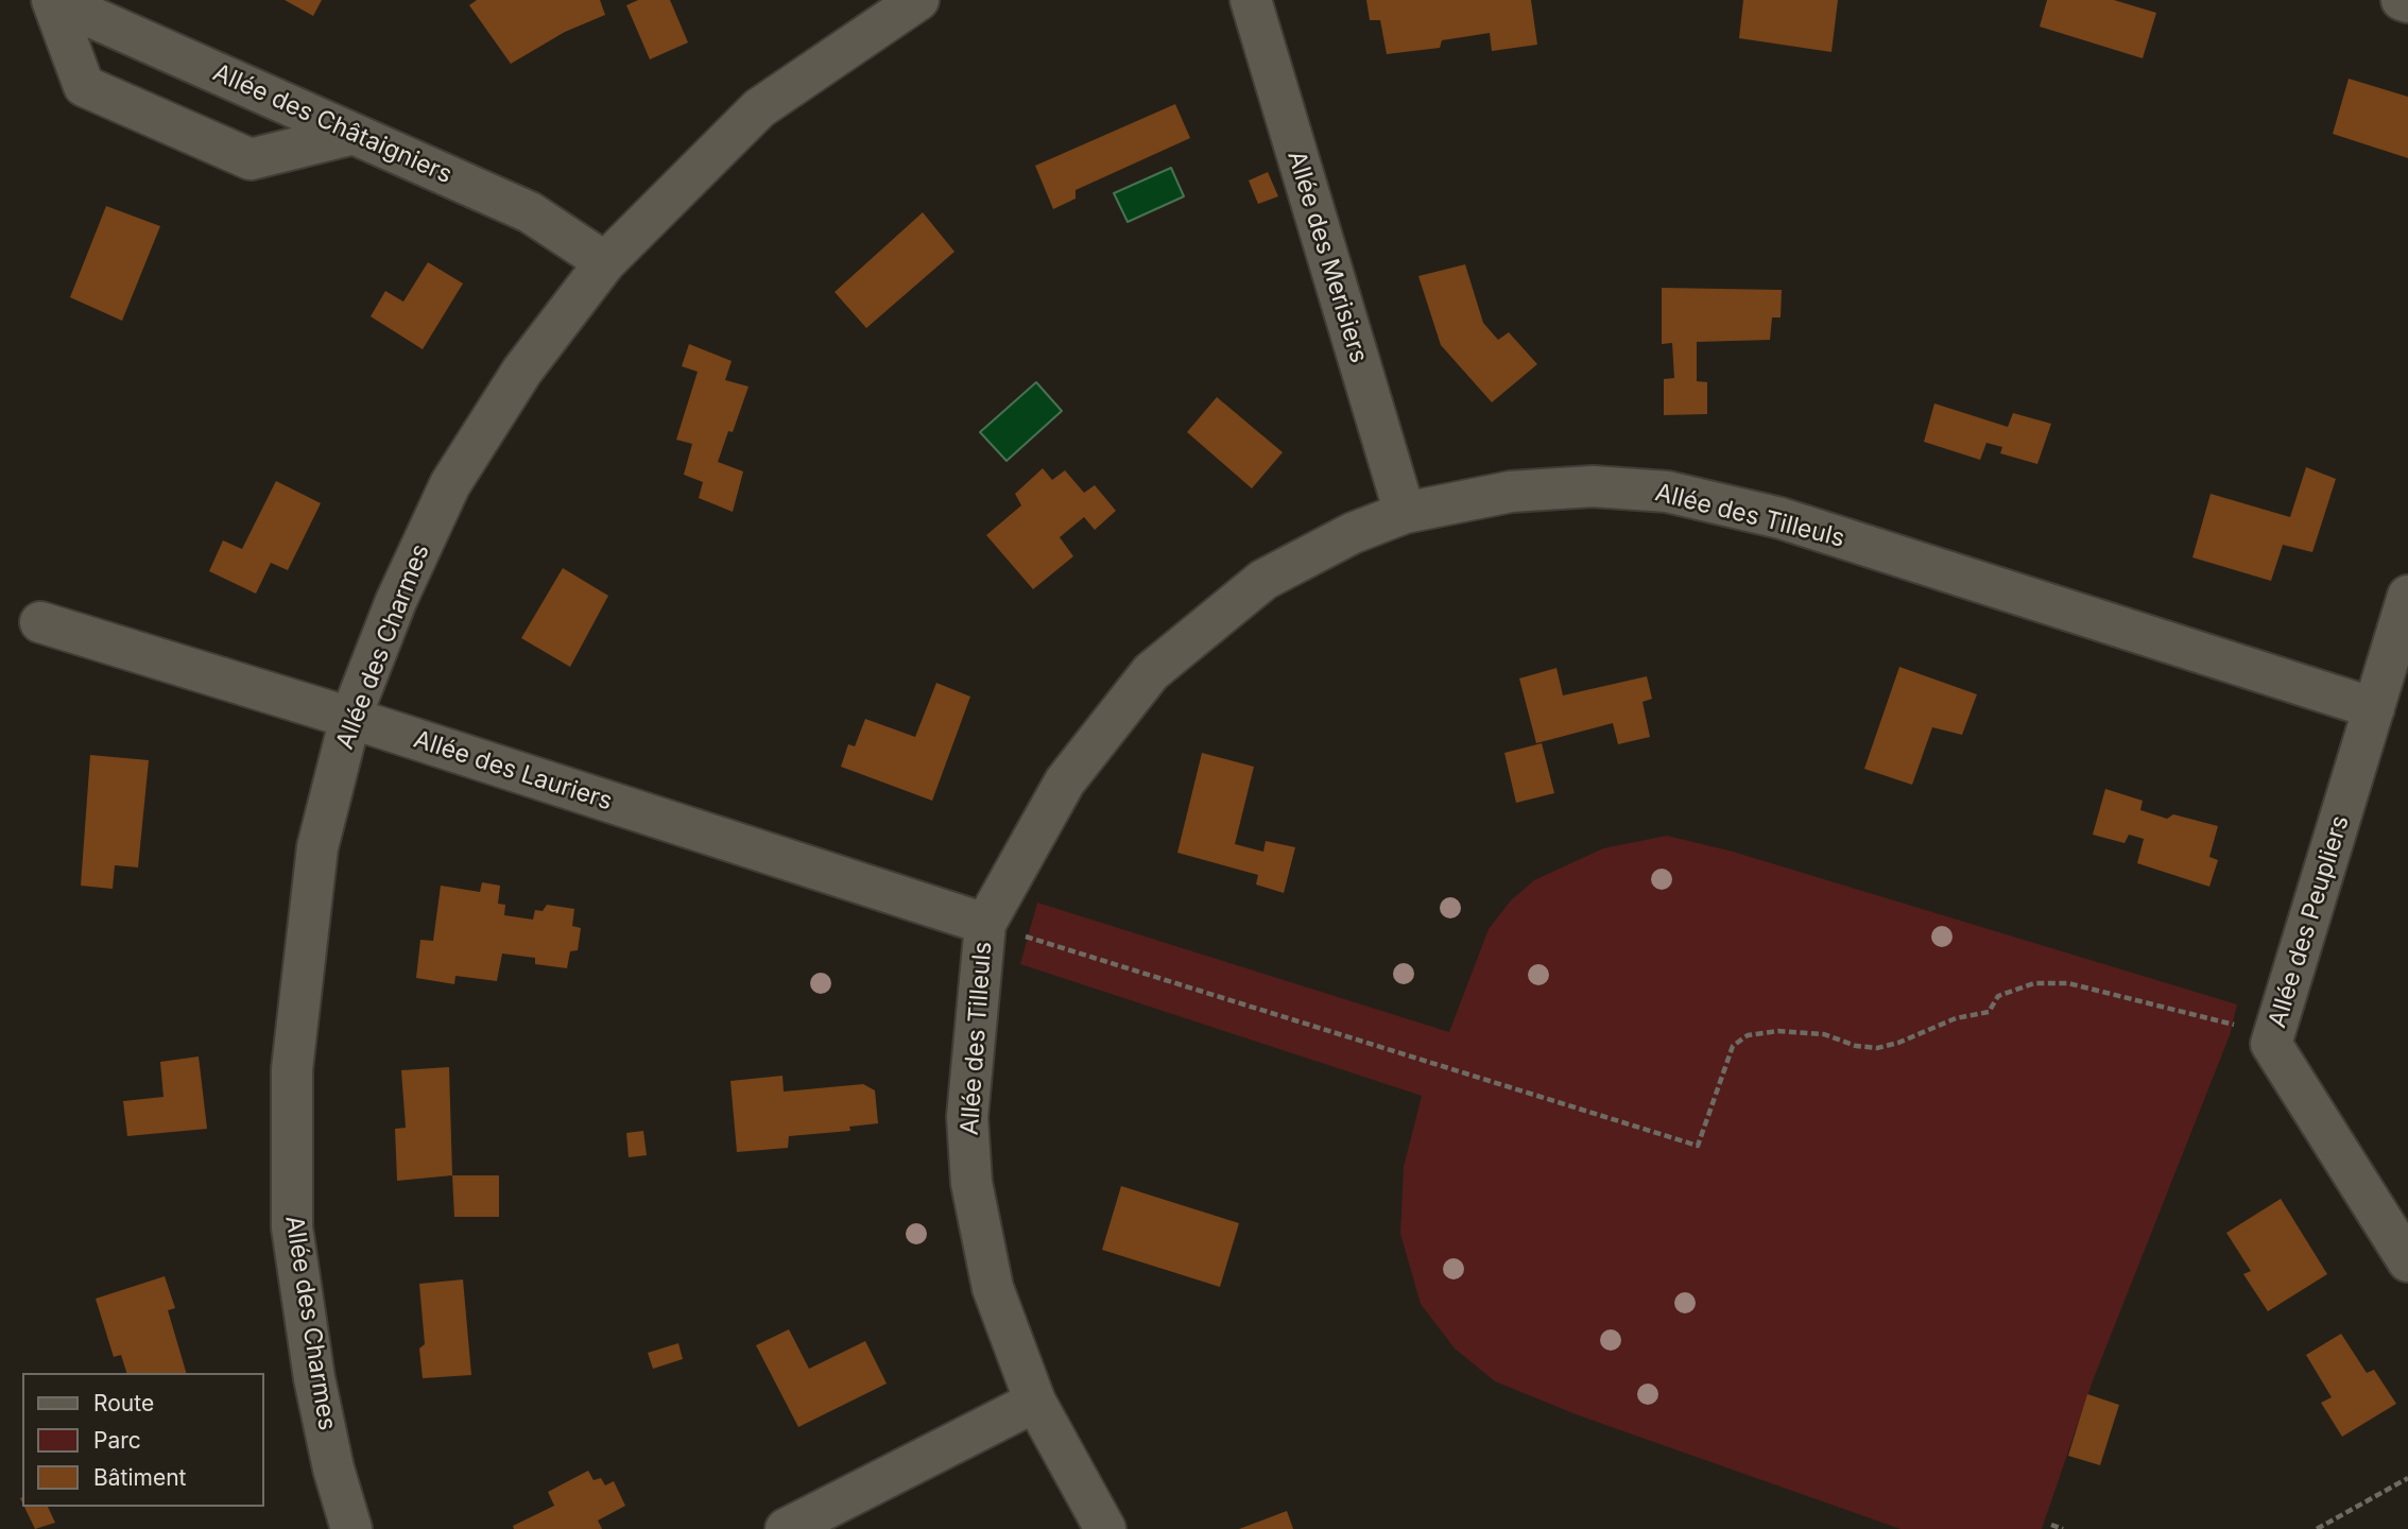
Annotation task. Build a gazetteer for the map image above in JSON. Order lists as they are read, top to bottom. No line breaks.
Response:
{"streets":{"street":["Allée des Châtaigniers","Allée des Merisiers","Allée des Tilleuls","Allée des Charmes","Allée des Lauriers","Allée des Peupliers"]},"crossings":[["Allée des Châtaigniers","Allée des Charmes"],["Allée des Merisiers","Allée des Tilleuls"],["Allée des Tilleuls","Allée des Lauriers"],["Allée des Tilleuls","Allée des Peupliers"],["Allée des Charmes","Allée des Lauriers"]],"legend":["Route","Parc","Bâtiment"]}
